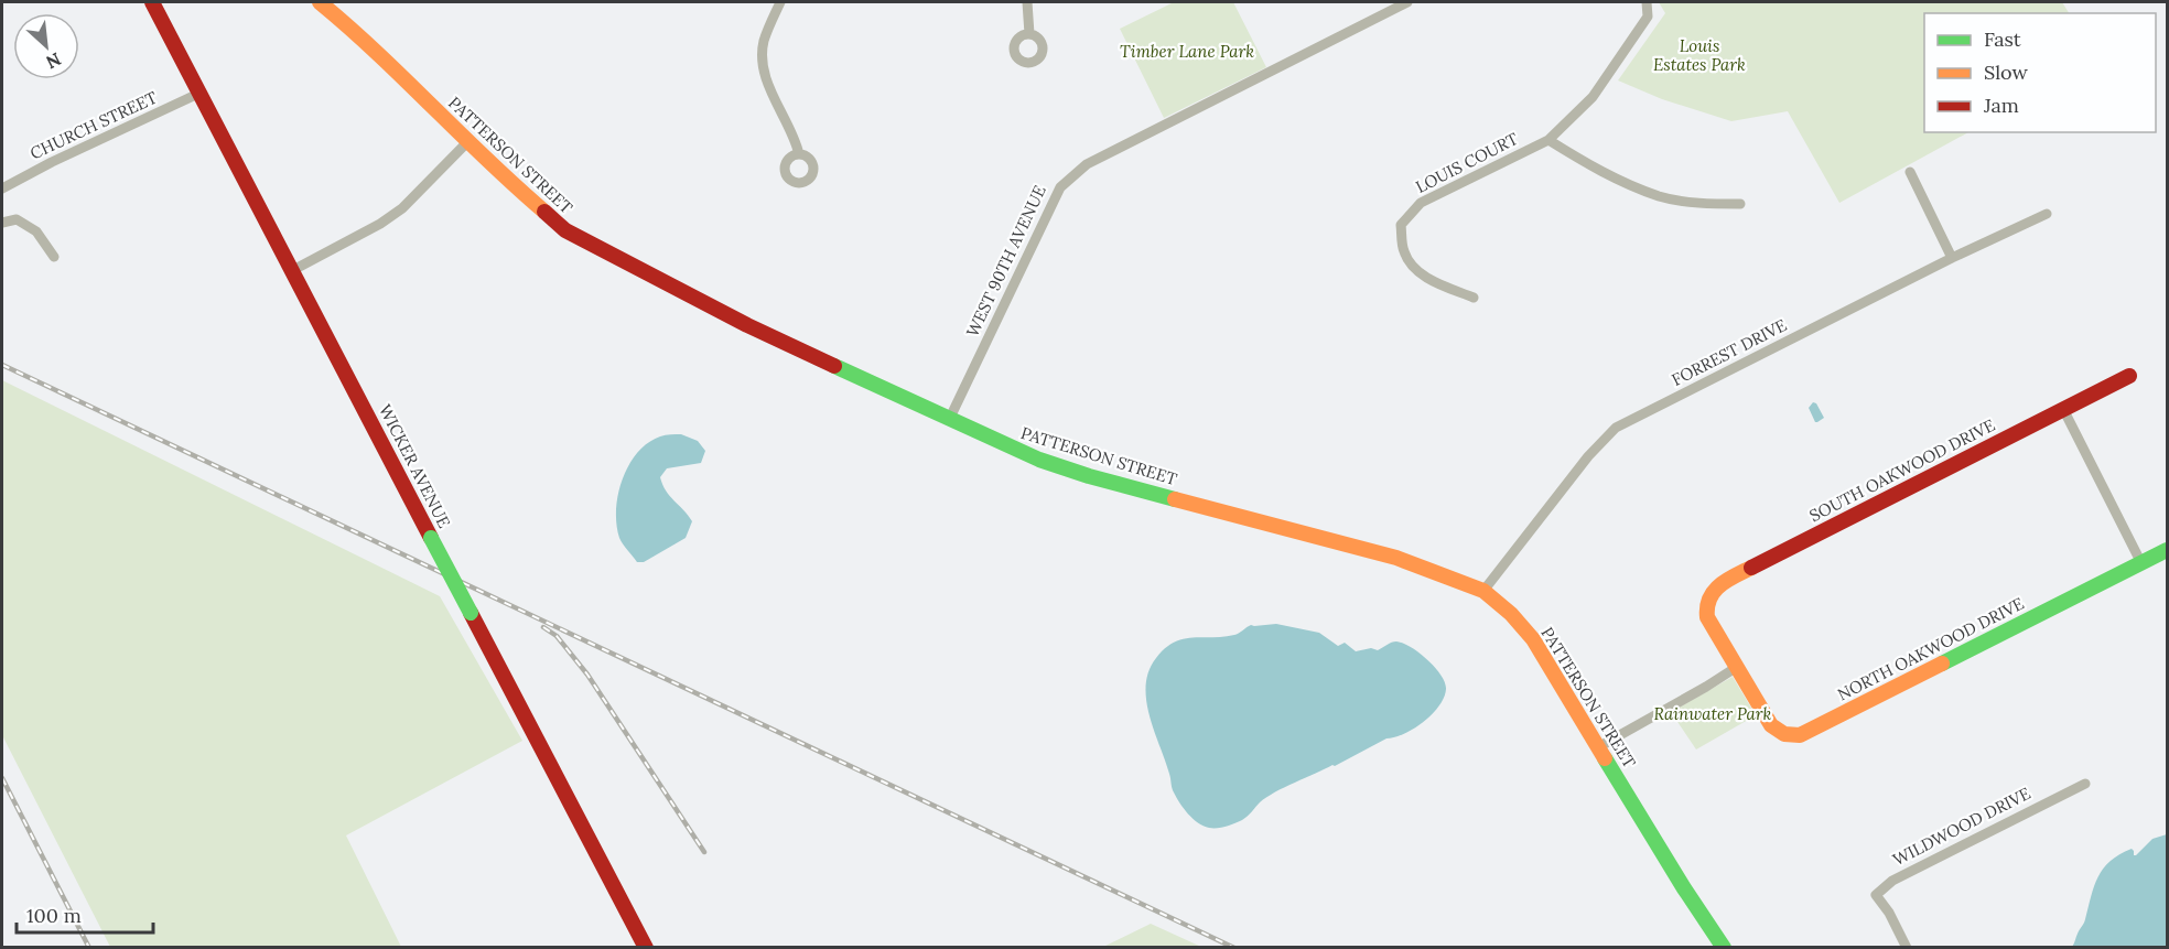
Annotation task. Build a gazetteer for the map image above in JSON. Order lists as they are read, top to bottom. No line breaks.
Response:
{"streets":{"main road":["PATTERSON STREET","WICKER AVENUE","SOUTH OAKWOOD DRIVE","NORTH OAKWOOD DRIVE"],"street":["CHURCH STREET","LOUIS COURT","WEST 90TH AVENUE","FORREST DRIVE","WILDWOOD DRIVE"]},"crossings":[["CHURCH STREET","WICKER AVENUE"],["PATTERSON STREET","WEST 90TH AVENUE"],["PATTERSON STREET","FORREST DRIVE"],["SOUTH OAKWOOD DRIVE","NORTH OAKWOOD DRIVE"]],"parks":["Louis Estates Park","Timber Lane Park","Rainwater Park"],"legend":["Fast","Slow","Jam"],"scale_bar":"100 m","north":"bottom right"}
